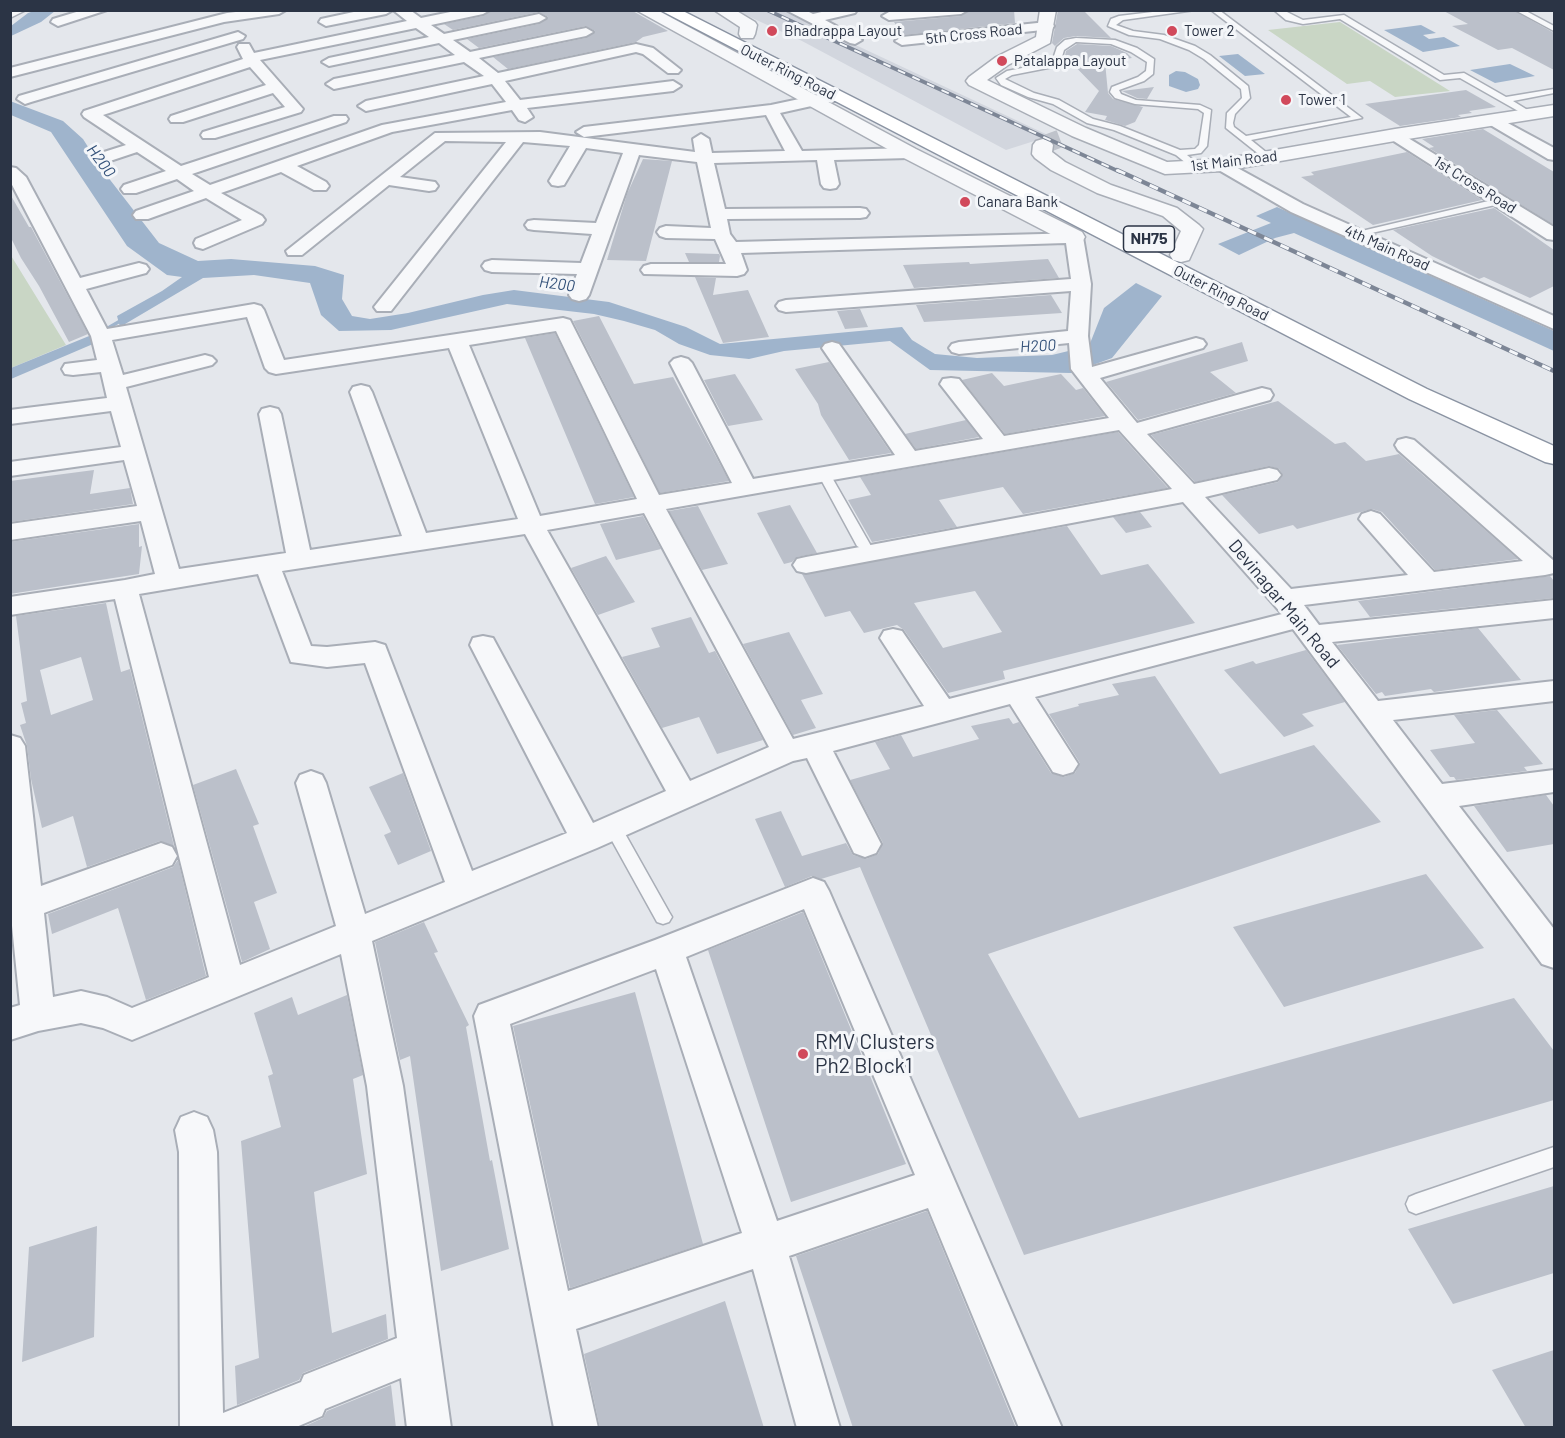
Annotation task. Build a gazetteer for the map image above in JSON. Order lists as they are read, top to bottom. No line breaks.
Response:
{"streets":{"highway":["Outer Ring Road","NH75"],"street":["5th Cross Road","1st Main Road","1st Cross Road","4th Main Road","Devinagar Main Road"]},"crossings":[["5th Cross Road","1st Main Road"],["Outer Ring Road","NH75"],["1st Main Road","1st Cross Road"],["1st Main Road","4th Main Road"]],"water":["H200"],"places":["Bhadrappa Layout","Tower 2","Patalappa Layout","Tower 1","Canara Bank","RMV Clusters Ph2 Block1"]}
